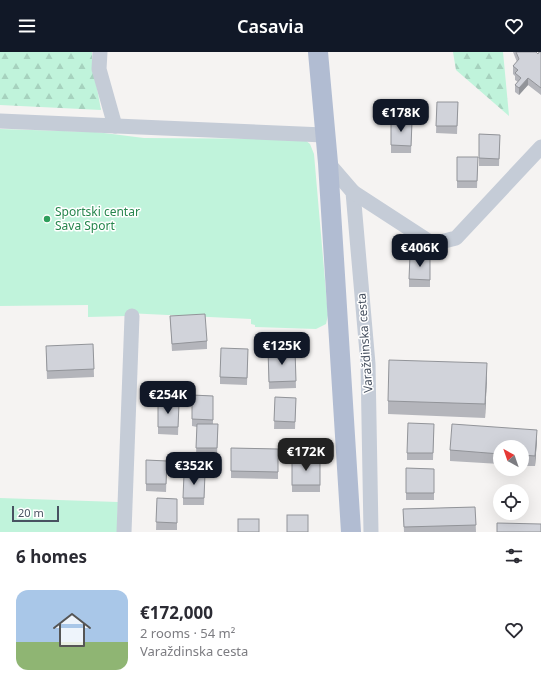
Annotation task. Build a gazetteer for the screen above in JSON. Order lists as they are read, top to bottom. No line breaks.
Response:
{"streets":{"main road":["Varaždinska cesta"]},"places":["Sportski centar Sava Sport"],"scale_bar":"20 m","north":"top left","page":{"header":"Casavia","price":["€178K","€406K","€125K","€254K","€172K","€352K"],"scale":"20 m","heading":"6 homes","list":[{"name":"€172,000","note":"2 rooms · 54 m² · Varaždinska cesta"}]}}
